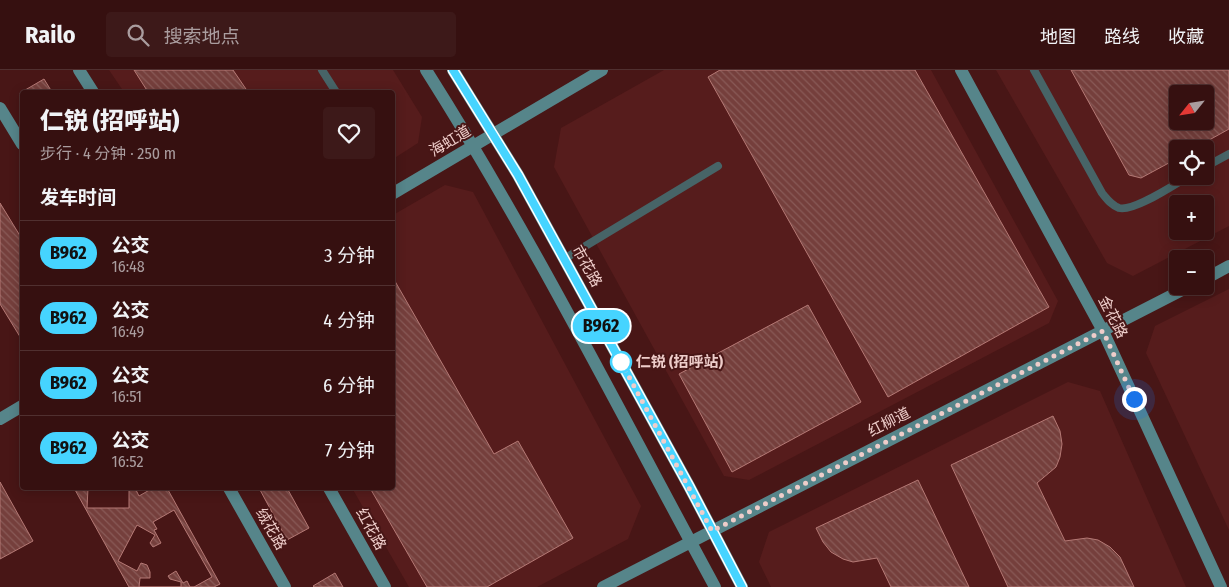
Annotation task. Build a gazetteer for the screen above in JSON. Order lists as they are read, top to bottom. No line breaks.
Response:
{"streets":{"street":["海虹道","市花路","金花路","红柳道","绒花路","红花路"]},"crossings":[["海虹道","市花路"],["市花路","红柳道"],["金花路","红柳道"]],"places":["仁锐 (招呼站)"],"lines":["bus line B962"],"north":"bottom left","page":{"header":"Railo","search":"搜索地点","nav":["地图","路线","收藏"],"on_map":"B962","map_buttons":["+","−"],"heading":[["仁锐 (招呼站)","步行 · 4 分钟 · 250 m"],"发车时间"],"list":[{"mark":"B962","name":"公交","note":"16:48","value":"3 分钟"},{"mark":"B962","name":"公交","note":"16:49","value":"4 分钟"},{"mark":"B962","name":"公交","note":"16:51","value":"6 分钟"},{"mark":"B962","name":"公交","note":"16:52","value":"7 分钟"}]}}
